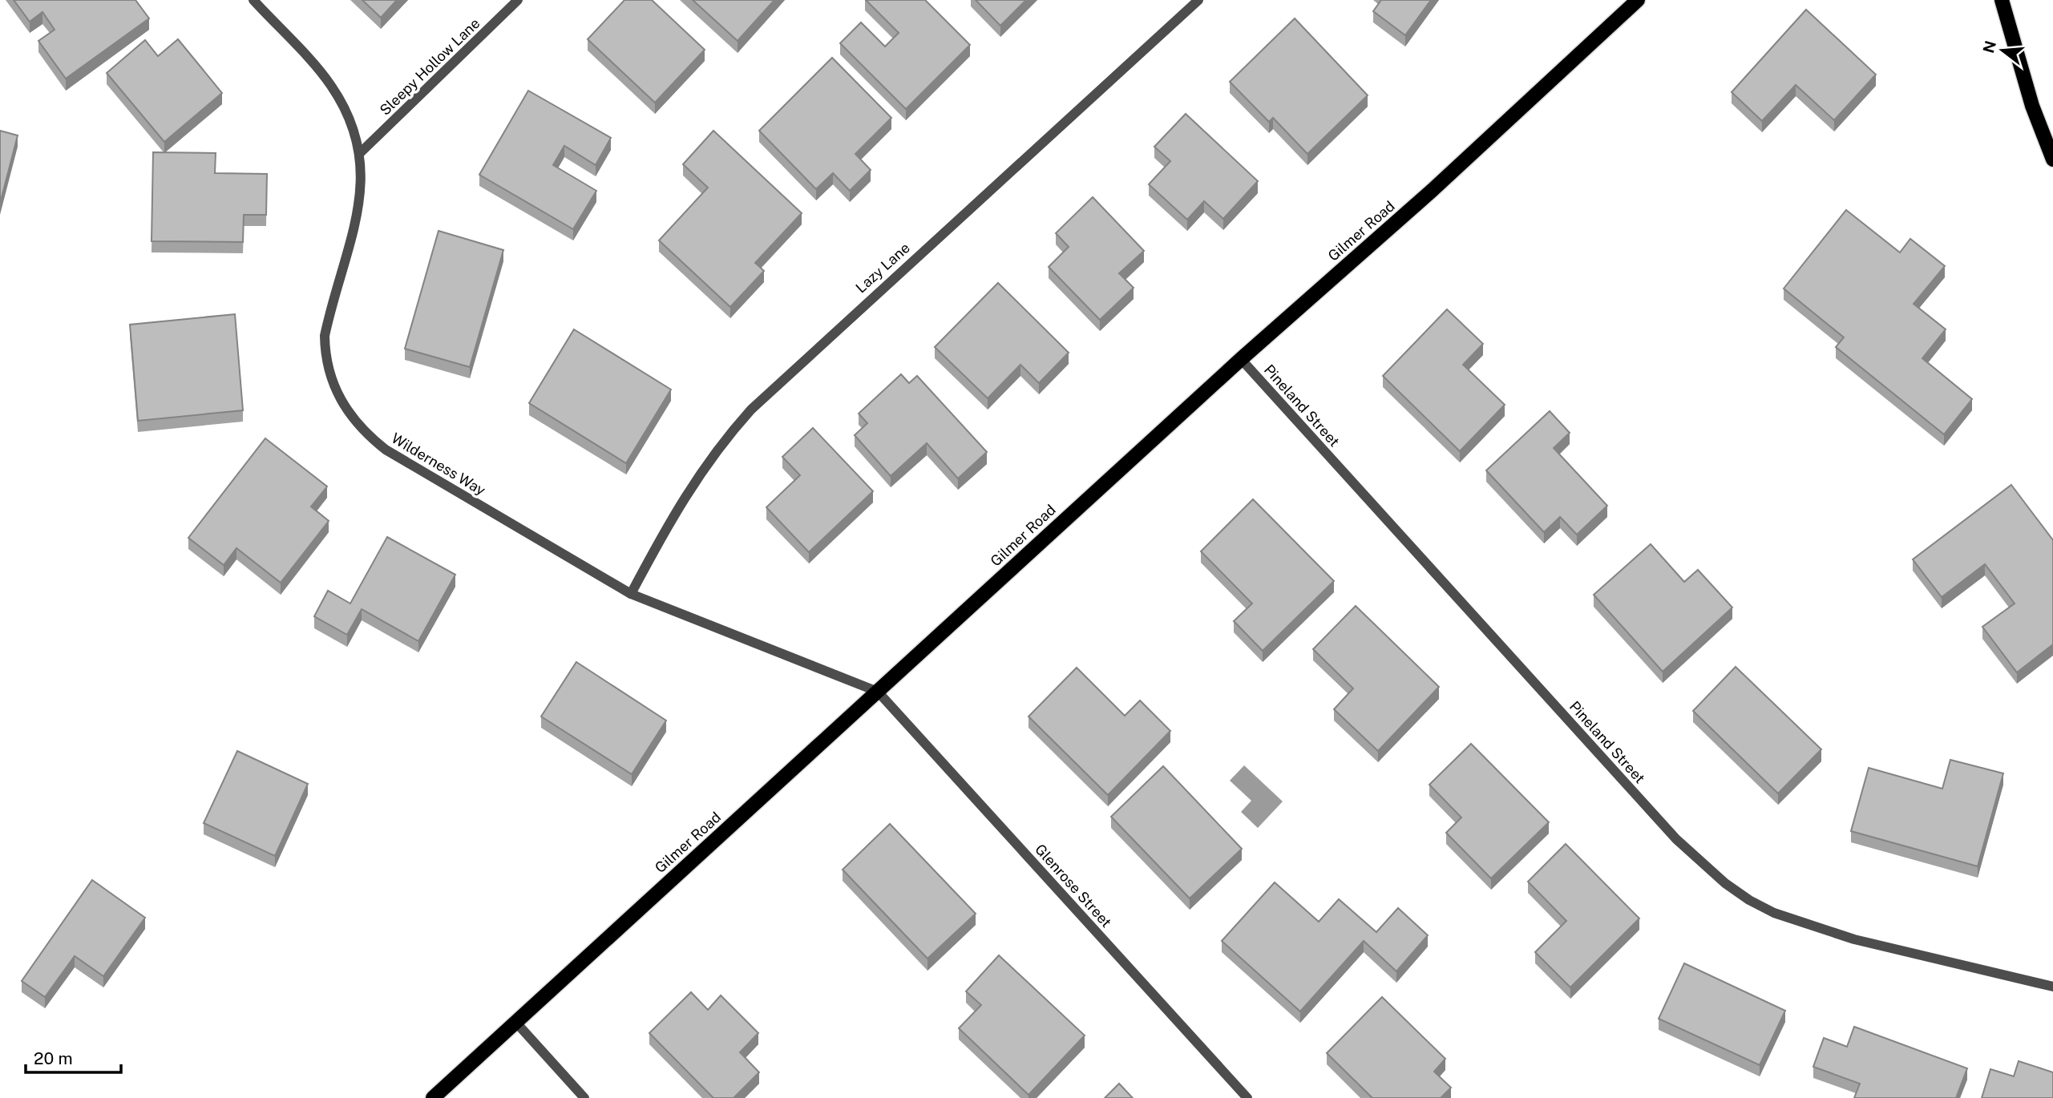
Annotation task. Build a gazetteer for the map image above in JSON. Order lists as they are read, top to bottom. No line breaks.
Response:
{"streets":{"main road":["Gilmer Road"],"street":["Sleepy Hollow Lane","Lazy Lane","Pineland Street","Wilderness Way","Glenrose Street"]},"crossings":[["Sleepy Hollow Lane","Wilderness Way"],["Gilmer Road","Pineland Street"],["Gilmer Road","Wilderness Way"],["Gilmer Road","Glenrose Street"],["Lazy Lane","Wilderness Way"],["Wilderness Way","Glenrose Street"]],"scale_bar":"20 m","north":"left"}
